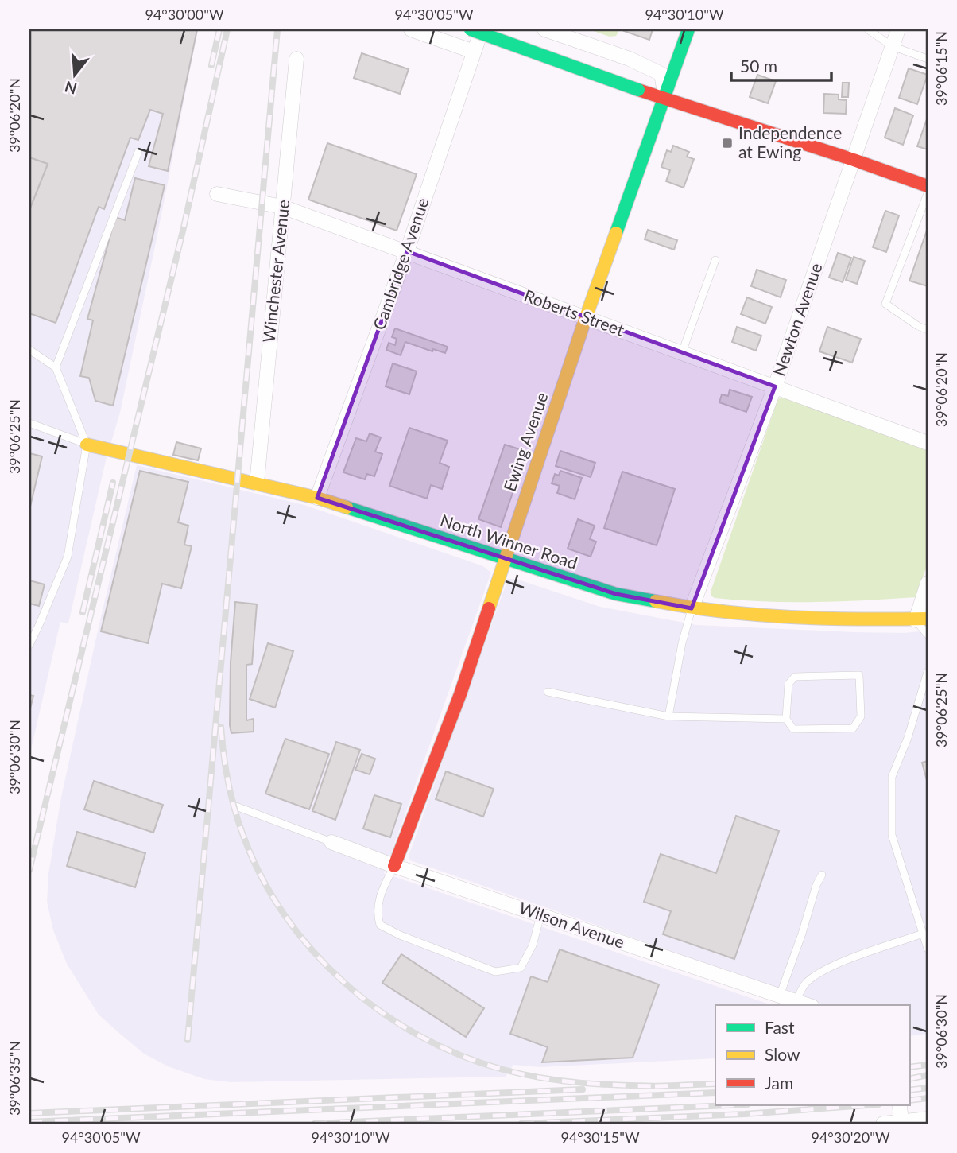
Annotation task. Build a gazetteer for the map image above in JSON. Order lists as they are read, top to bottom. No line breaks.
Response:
{"streets":{"street":["Cambridge Avenue","Winchester Avenue","Roberts Street","Newton Avenue","Ewing Avenue","North Winner Road","Wilson Avenue"]},"crossings":[["Cambridge Avenue","Roberts Street"],["Cambridge Avenue","North Winner Road"],["Winchester Avenue","Roberts Street"],["Winchester Avenue","North Winner Road"],["Roberts Street","Newton Avenue"],["Roberts Street","Ewing Avenue"],["Newton Avenue","North Winner Road"],["Ewing Avenue","North Winner Road"],["Ewing Avenue","Wilson Avenue"]],"places":{"transit":["Independence at Ewing"]},"legend":["Fast","Slow","Jam"],"scale_bar":"50 m","north":"bottom","coordinates":["94°30'00\"W","94°30'05\"W","94°30'10\"W","39°06'15\"N","39°06'20\"N","39°06'25\"N","39°06'30\"N","39°06'35\"N","94°30'15\"W","94°30'20\"W"]}
